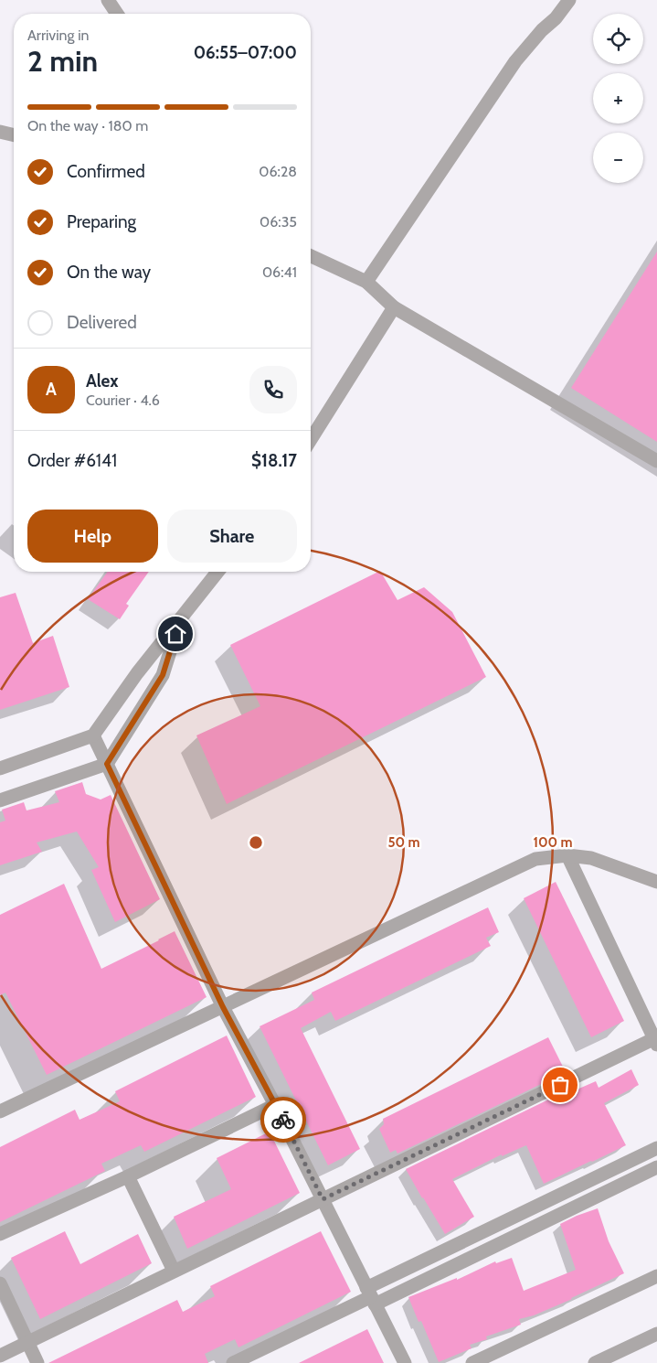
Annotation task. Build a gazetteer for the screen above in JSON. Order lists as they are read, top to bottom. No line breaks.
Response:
{"page":{"map_buttons":["+","−"],"heading":["2 min","Arriving in","06:55–07:00"],"panel":["Alex","Courier · 4.6","Order #6141","$18.17"],"bar":"On the way · 180 m","list":[["Confirmed","06:28"],["Preparing","06:35"],["On the way","06:41"],"Delivered"],"round":"A","buttons":["Help","Share"]},"rings":["50 m","100 m"]}
